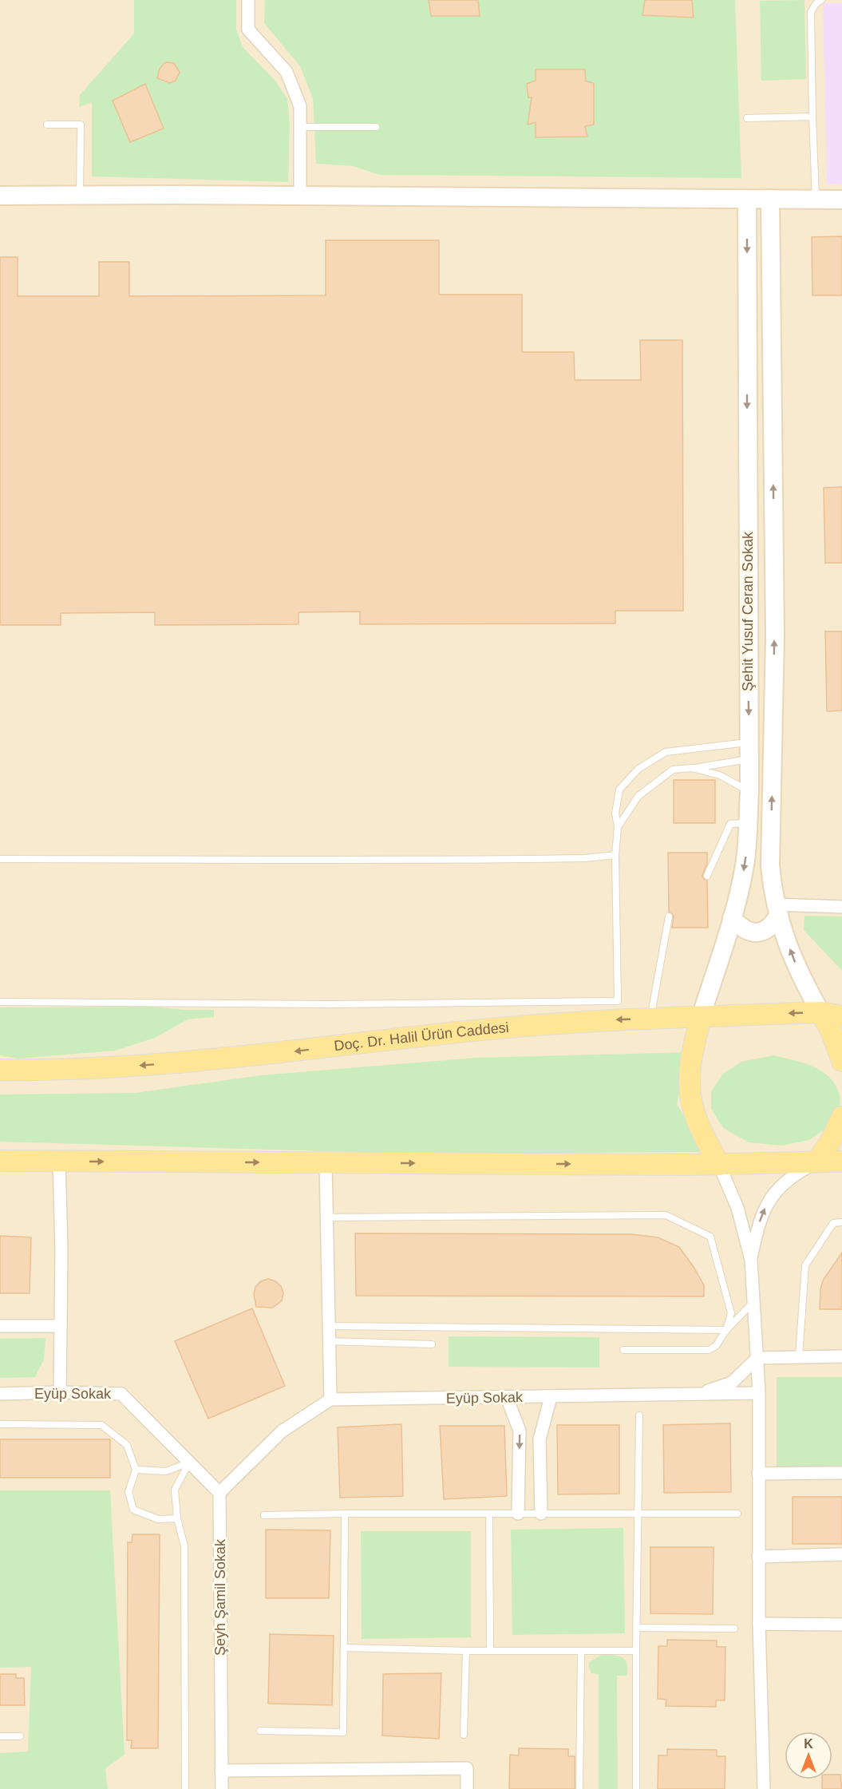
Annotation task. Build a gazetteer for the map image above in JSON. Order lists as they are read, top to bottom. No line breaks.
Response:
{"streets":{"main road":["Doç. Dr. Halil Ürün Caddesi"],"street":["Şehit Yusuf Ceran Sokak","Eyüp Sokak","Şeyh Şamil Sokak"]},"crossings":[["Şehit Yusuf Ceran Sokak","Doç. Dr. Halil Ürün Caddesi"],["Eyüp Sokak","Şeyh Şamil Sokak"]],"north":"top"}
